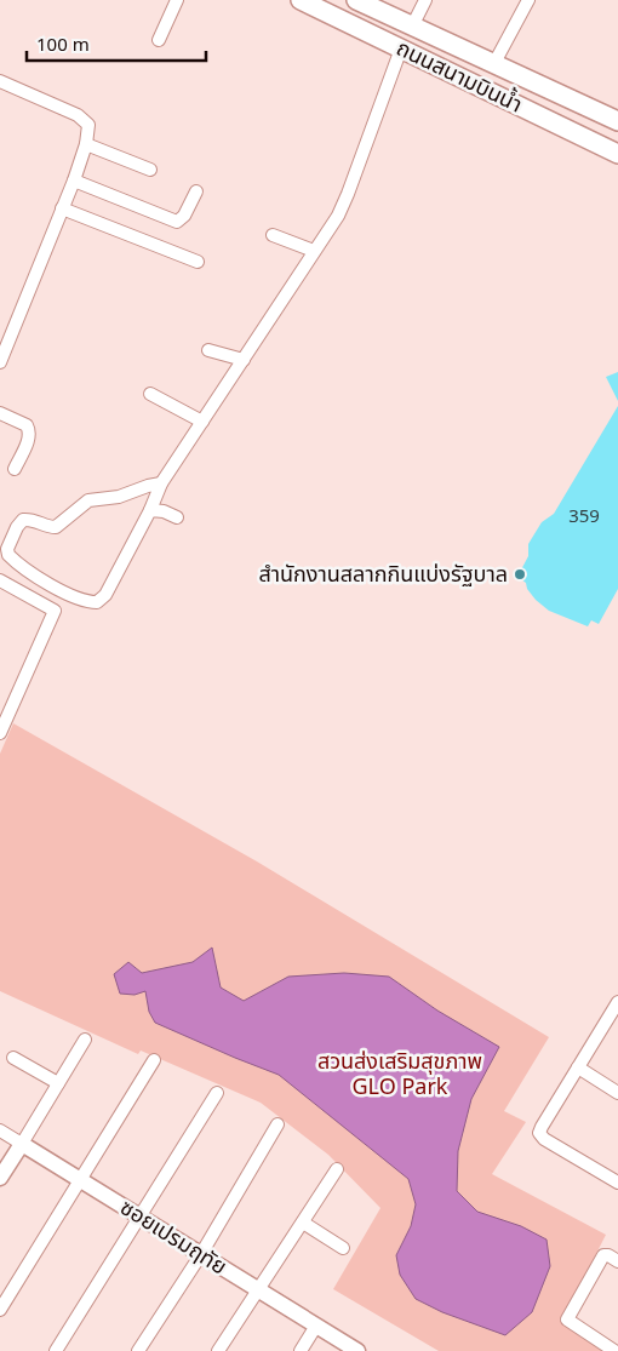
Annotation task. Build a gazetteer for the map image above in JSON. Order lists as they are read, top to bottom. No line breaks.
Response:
{"streets":{"main road":["ถนนสนามบินน้ำ"],"street":["ซอยเปรมฤทัย"]},"parks":["สวนส่งเสริมสุขภาพ GLO Park"],"places":["สำนักงานสลากกินแบ่งรัฐบาล"],"house_numbers":["359"],"scale_bar":"100 m"}
